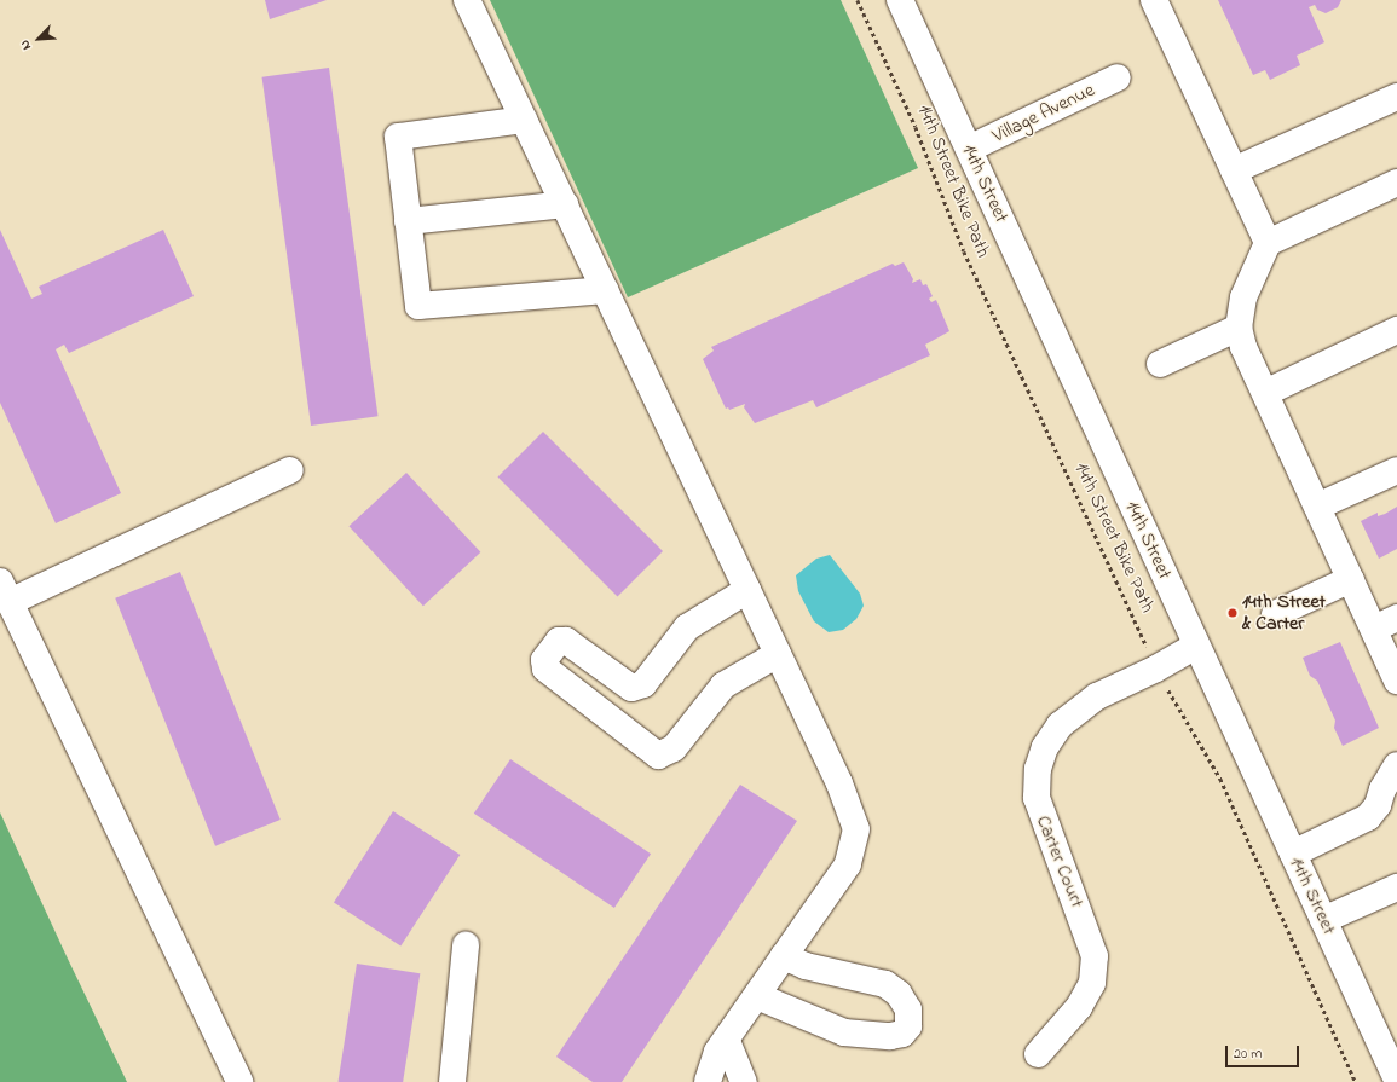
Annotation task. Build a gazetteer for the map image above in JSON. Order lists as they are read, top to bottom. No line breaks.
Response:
{"streets":{"street":["Village Avenue","14th Street","Carter Court"],"path":["14th Street Bike Path"]},"crossings":[["Village Avenue","14th Street"],["14th Street Bike Path","Carter Court"],["14th Street","Carter Court"]],"places":["14th Street & Carter"],"scale_bar":"20 m","north":"bottom left"}
